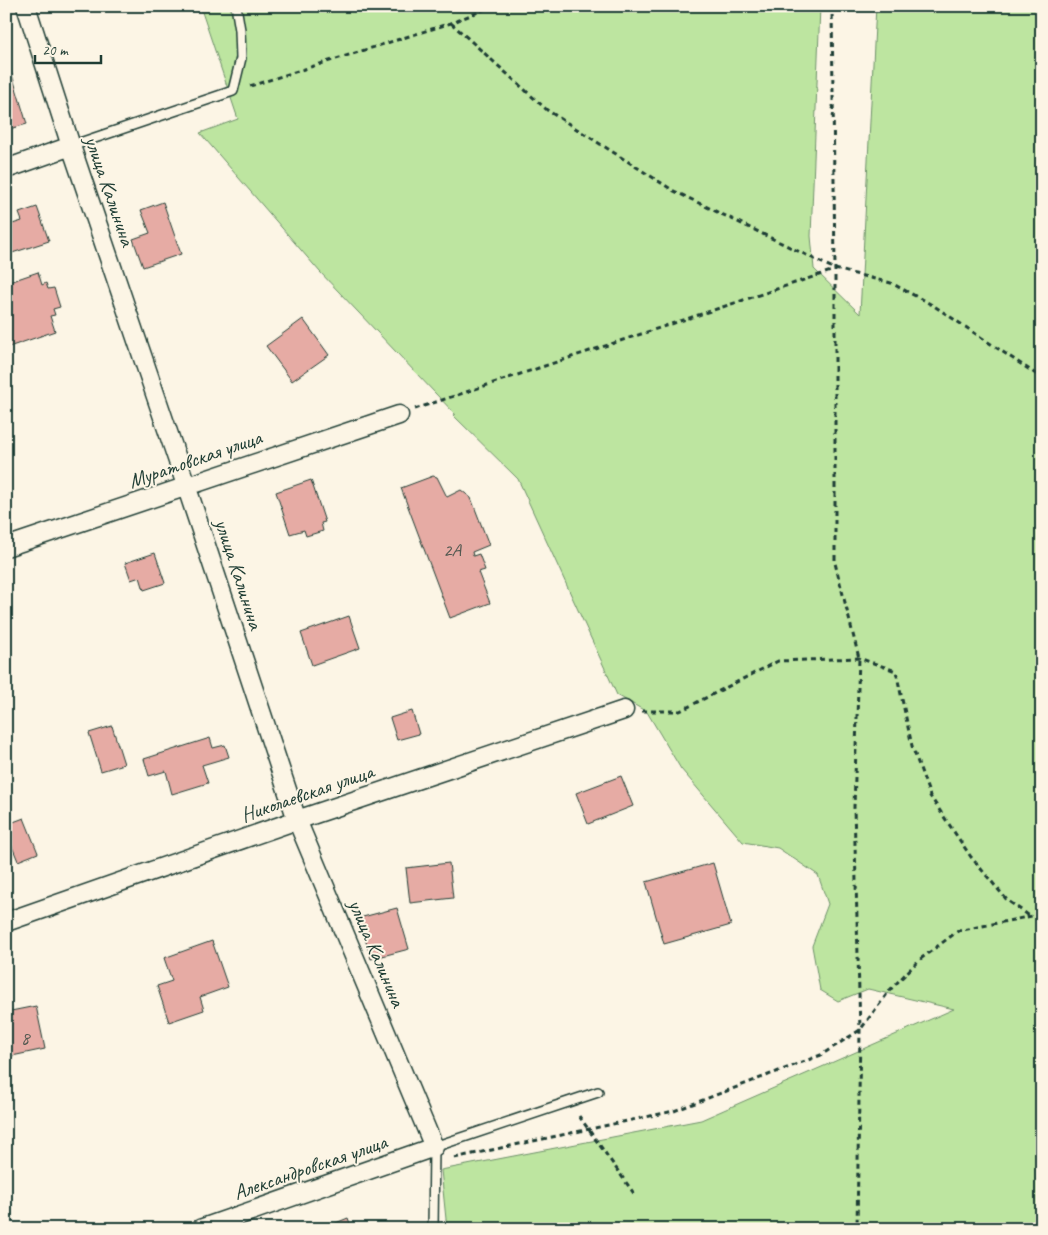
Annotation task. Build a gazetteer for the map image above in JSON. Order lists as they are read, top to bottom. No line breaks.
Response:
{"streets":{"street":["улица Калинина","Муратовская улица","Николаевская улица","Александровская улица"]},"crossings":[["улица Калинина","Муратовская улица"],["улица Калинина","Николаевская улица"],["улица Калинина","Александровская улица"]],"house_numbers":["2А","8"],"scale_bar":"20 m"}
